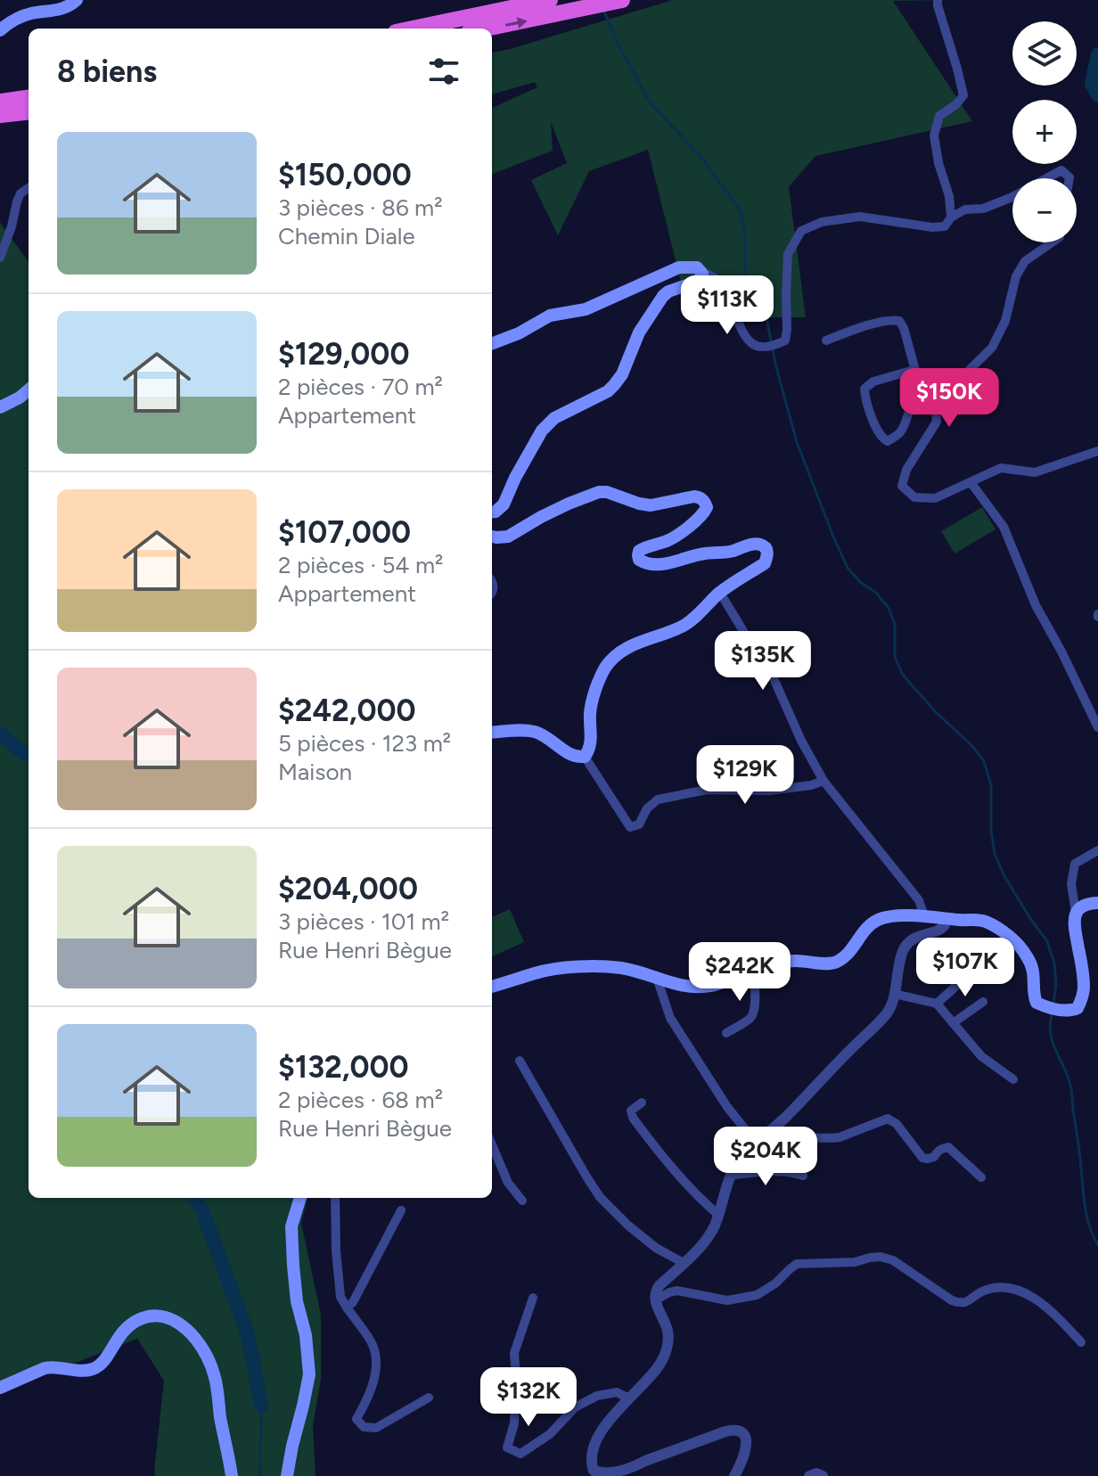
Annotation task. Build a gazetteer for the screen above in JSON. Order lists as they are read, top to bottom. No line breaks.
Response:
{"page":{"map_buttons":["+","−"],"heading":"8 biens","list":[{"name":"$150,000","note":"3 pièces · 86 m² · Chemin Diale"},{"name":"$129,000","note":"2 pièces · 70 m² · Appartement"},{"name":"$107,000","note":"2 pièces · 54 m² · Appartement"},{"name":"$242,000","note":"5 pièces · 123 m² · Maison"},{"name":"$204,000","note":"3 pièces · 101 m² · Rue Henri Bègue"},{"name":"$132,000","note":"2 pièces · 68 m² · Rue Henri Bègue"}],"price":["$113K","$150K","$135K","$129K","$107K","$242K","$204K","$132K"]}}
